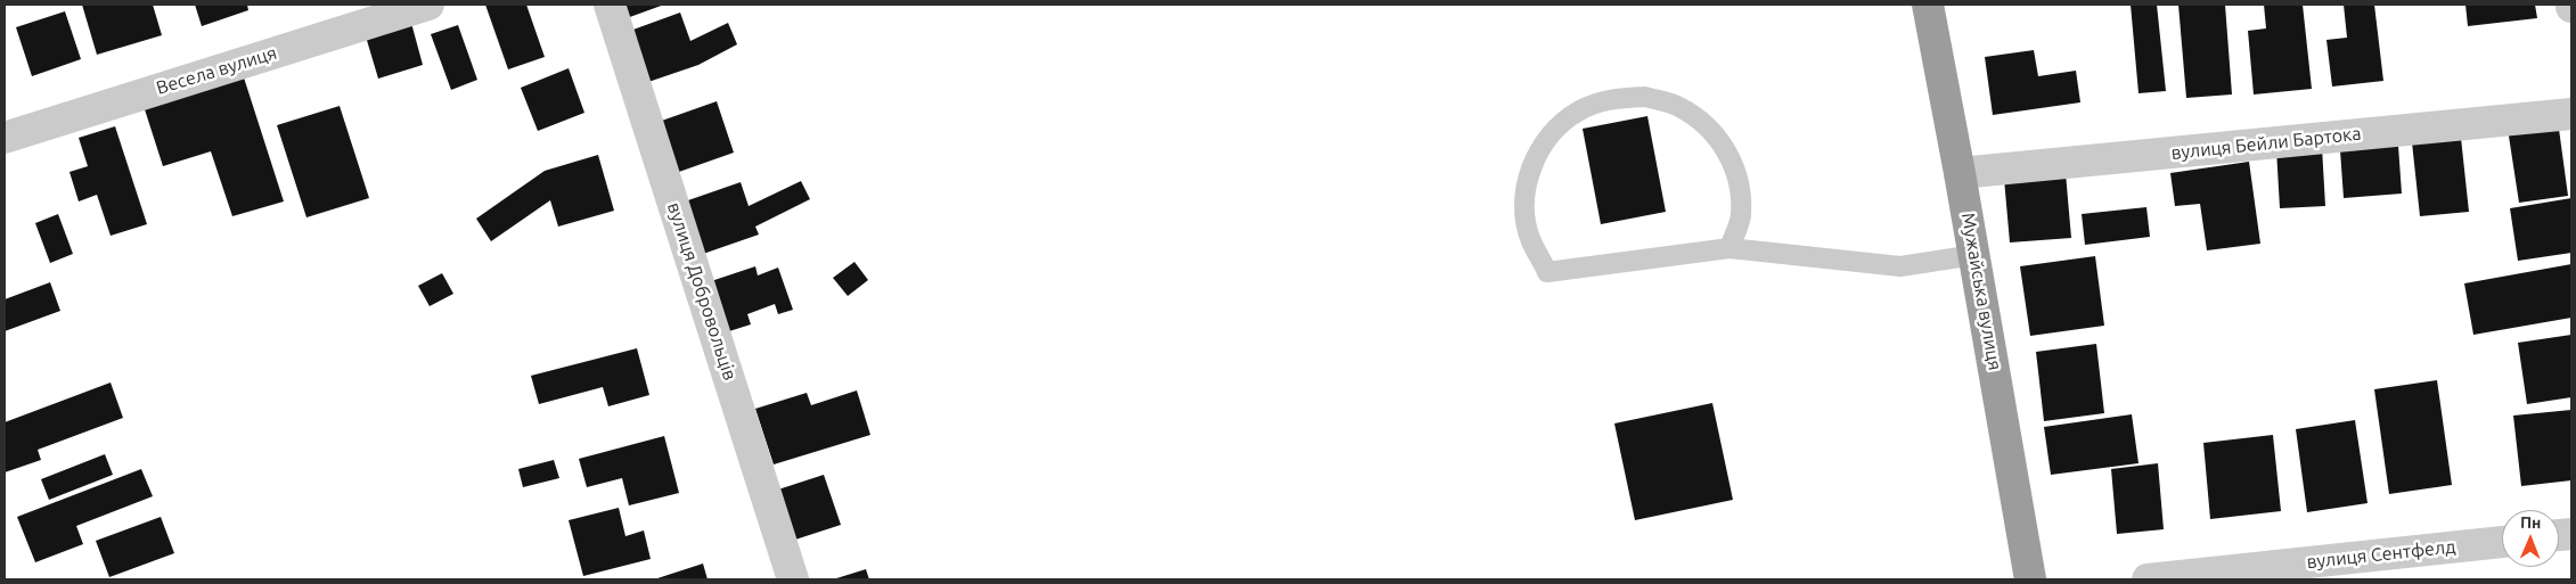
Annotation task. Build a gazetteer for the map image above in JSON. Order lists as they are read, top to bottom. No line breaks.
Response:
{"streets":{"highway":["Мужайська вулиця"],"street":["Весела вулиця","вулиця Бейли Бартока","вулиця Добровольців","вулиця Сентфелд"]},"crossings":[["вулиця Бейли Бартока","Мужайська вулиця"]],"north":"top"}
